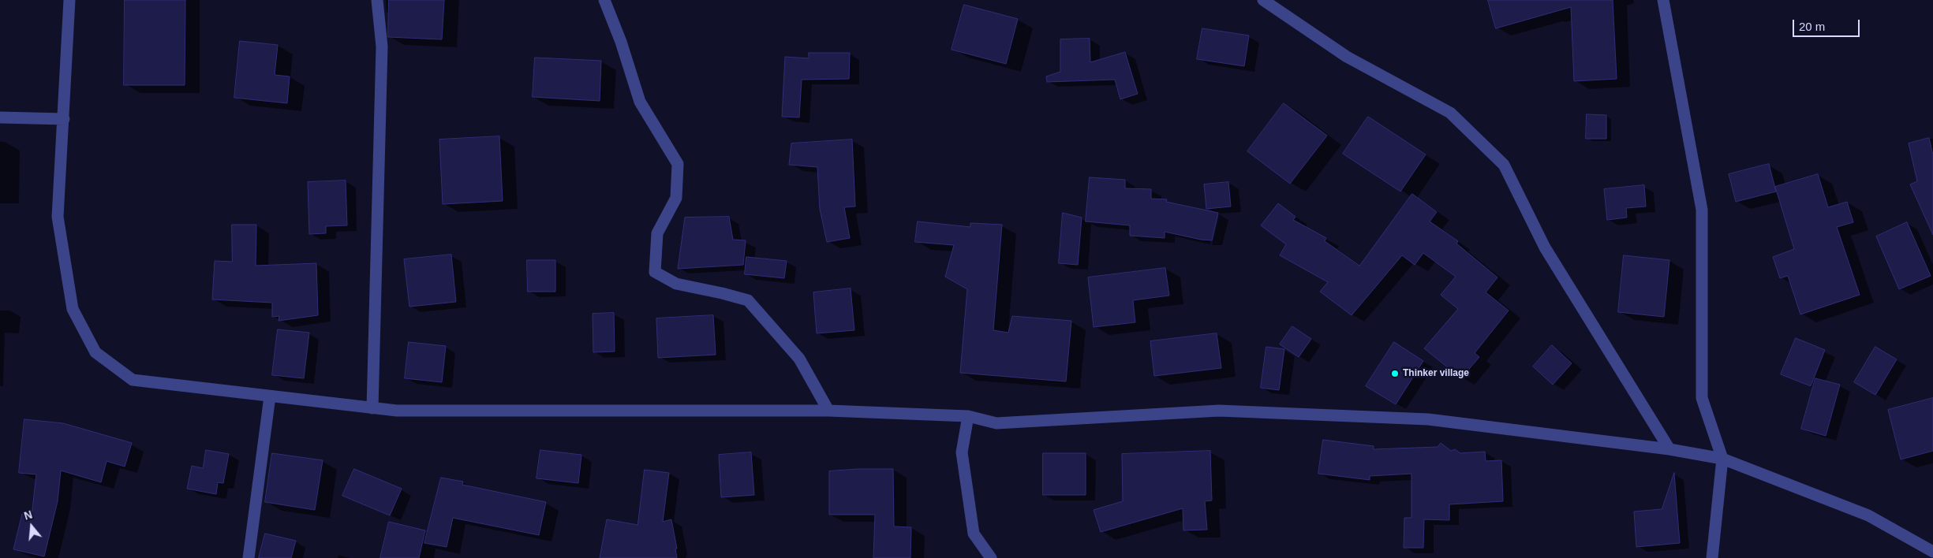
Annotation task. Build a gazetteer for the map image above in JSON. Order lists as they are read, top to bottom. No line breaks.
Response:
{"places":["Thinker village"],"scale_bar":"20 m","north":"top"}
